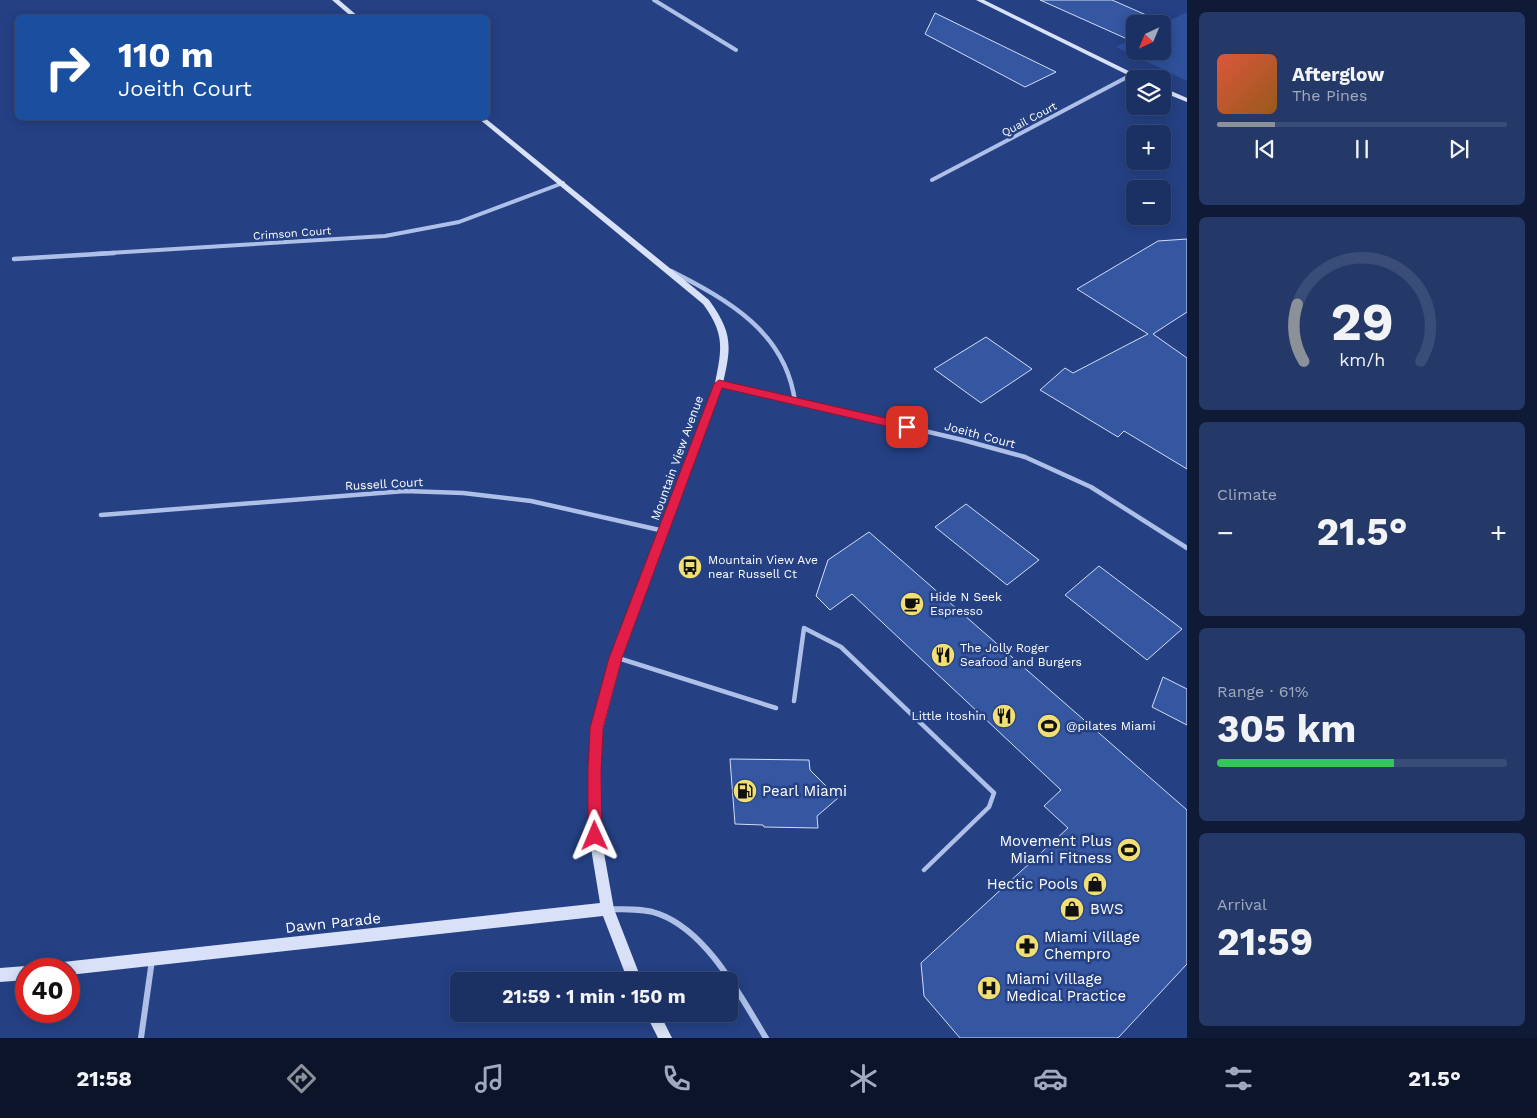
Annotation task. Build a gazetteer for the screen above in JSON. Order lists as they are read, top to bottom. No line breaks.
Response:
{"streets":{"street":["Quail Court","Crimson Court","Joeith Court","Mountain View Avenue","Russell Court","Dawn Parade"]},"crossings":[["Crimson Court","Mountain View Avenue"],["Joeith Court","Mountain View Avenue"],["Mountain View Avenue","Russell Court"],["Mountain View Avenue","Dawn Parade"]],"places":{"bus stop":["Mountain View Ave near Russell Ct"],"cafe":["Hide N Seek Espresso"],"restaurant":["The Jolly Roger Seafood and Burgers","Little Itoshin"],"sports":["@pilates Miami","Movement Plus Miami Fitness"],"fuel station":["Pearl Miami"],"shop":["Hectic Pools","BWS"],"pharmacy":["Miami Village Chempro"],"hospital":["Miami Village Medical Practice"]},"north":"bottom left","page":{"map_buttons":["+","−"],"turn":["110 m","Joeith Court"],"song":["Afterglow","The Pines"],"tile":["Climate",["Range · 61%","305 km"],["Arrival","21:59"]],"heat":["−","21.5°","+"],"limit":"40","trip":"21:59 · 1 min · 150 m","tabs":["21:58","21.5°"],"gauge":["29","km/h"]}}
